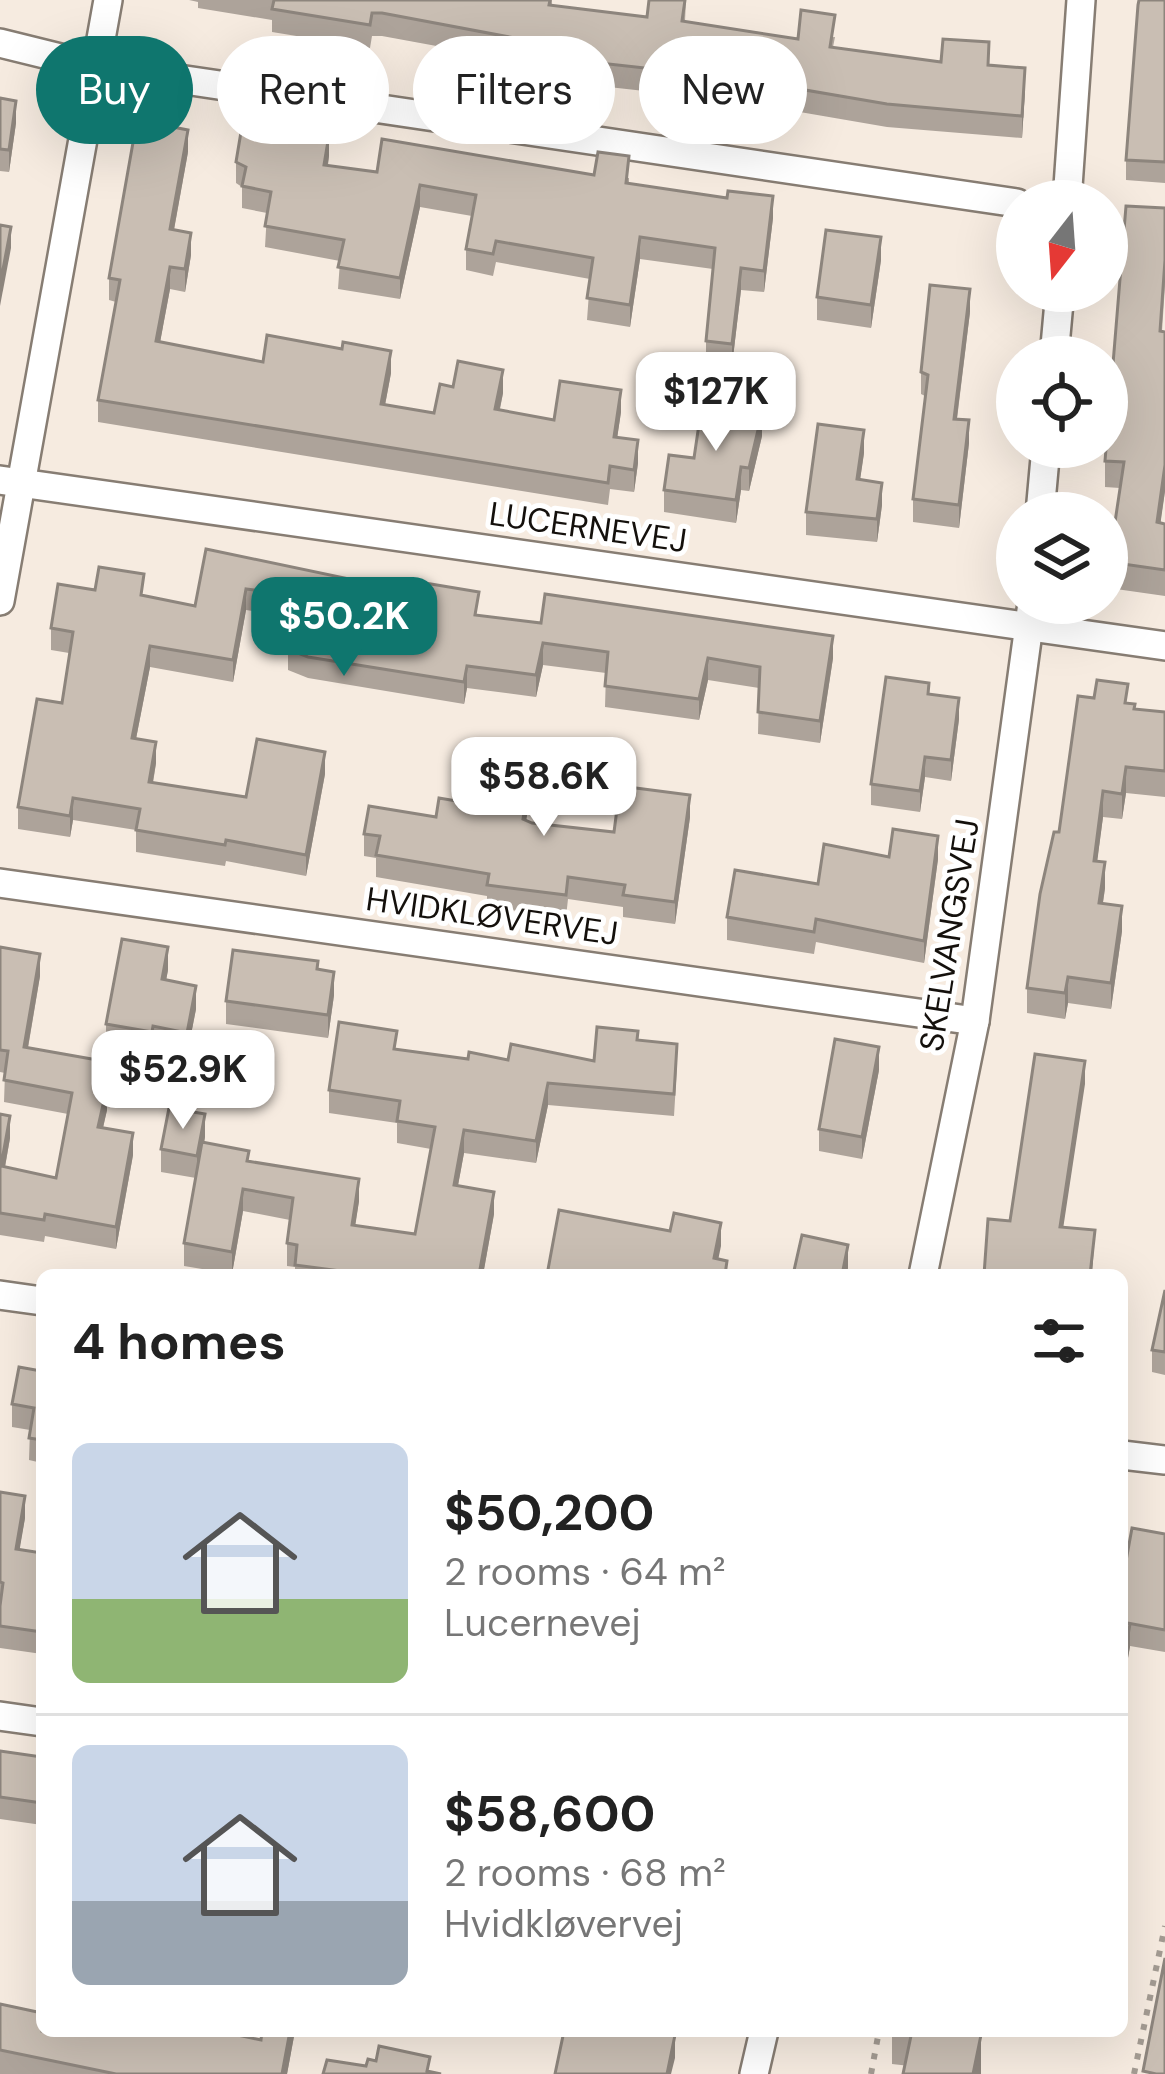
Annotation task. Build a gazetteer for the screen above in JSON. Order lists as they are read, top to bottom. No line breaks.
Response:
{"streets":{"street":["LUCERNEVEJ","HVIDKLØVERVEJ","SKELVANGSVEJ"]},"crossings":[["HVIDKLØVERVEJ","SKELVANGSVEJ"]],"north":"bottom","page":{"chip":["Buy","Rent","Filters","New"],"price":["$127K","$50.2K","$58.6K","$52.9K"],"heading":"4 homes","list":[{"name":"$50,200","note":"2 rooms · 64 m² · Lucernevej"},{"name":"$58,600","note":"2 rooms · 68 m² · Hvidkløvervej"}]}}
